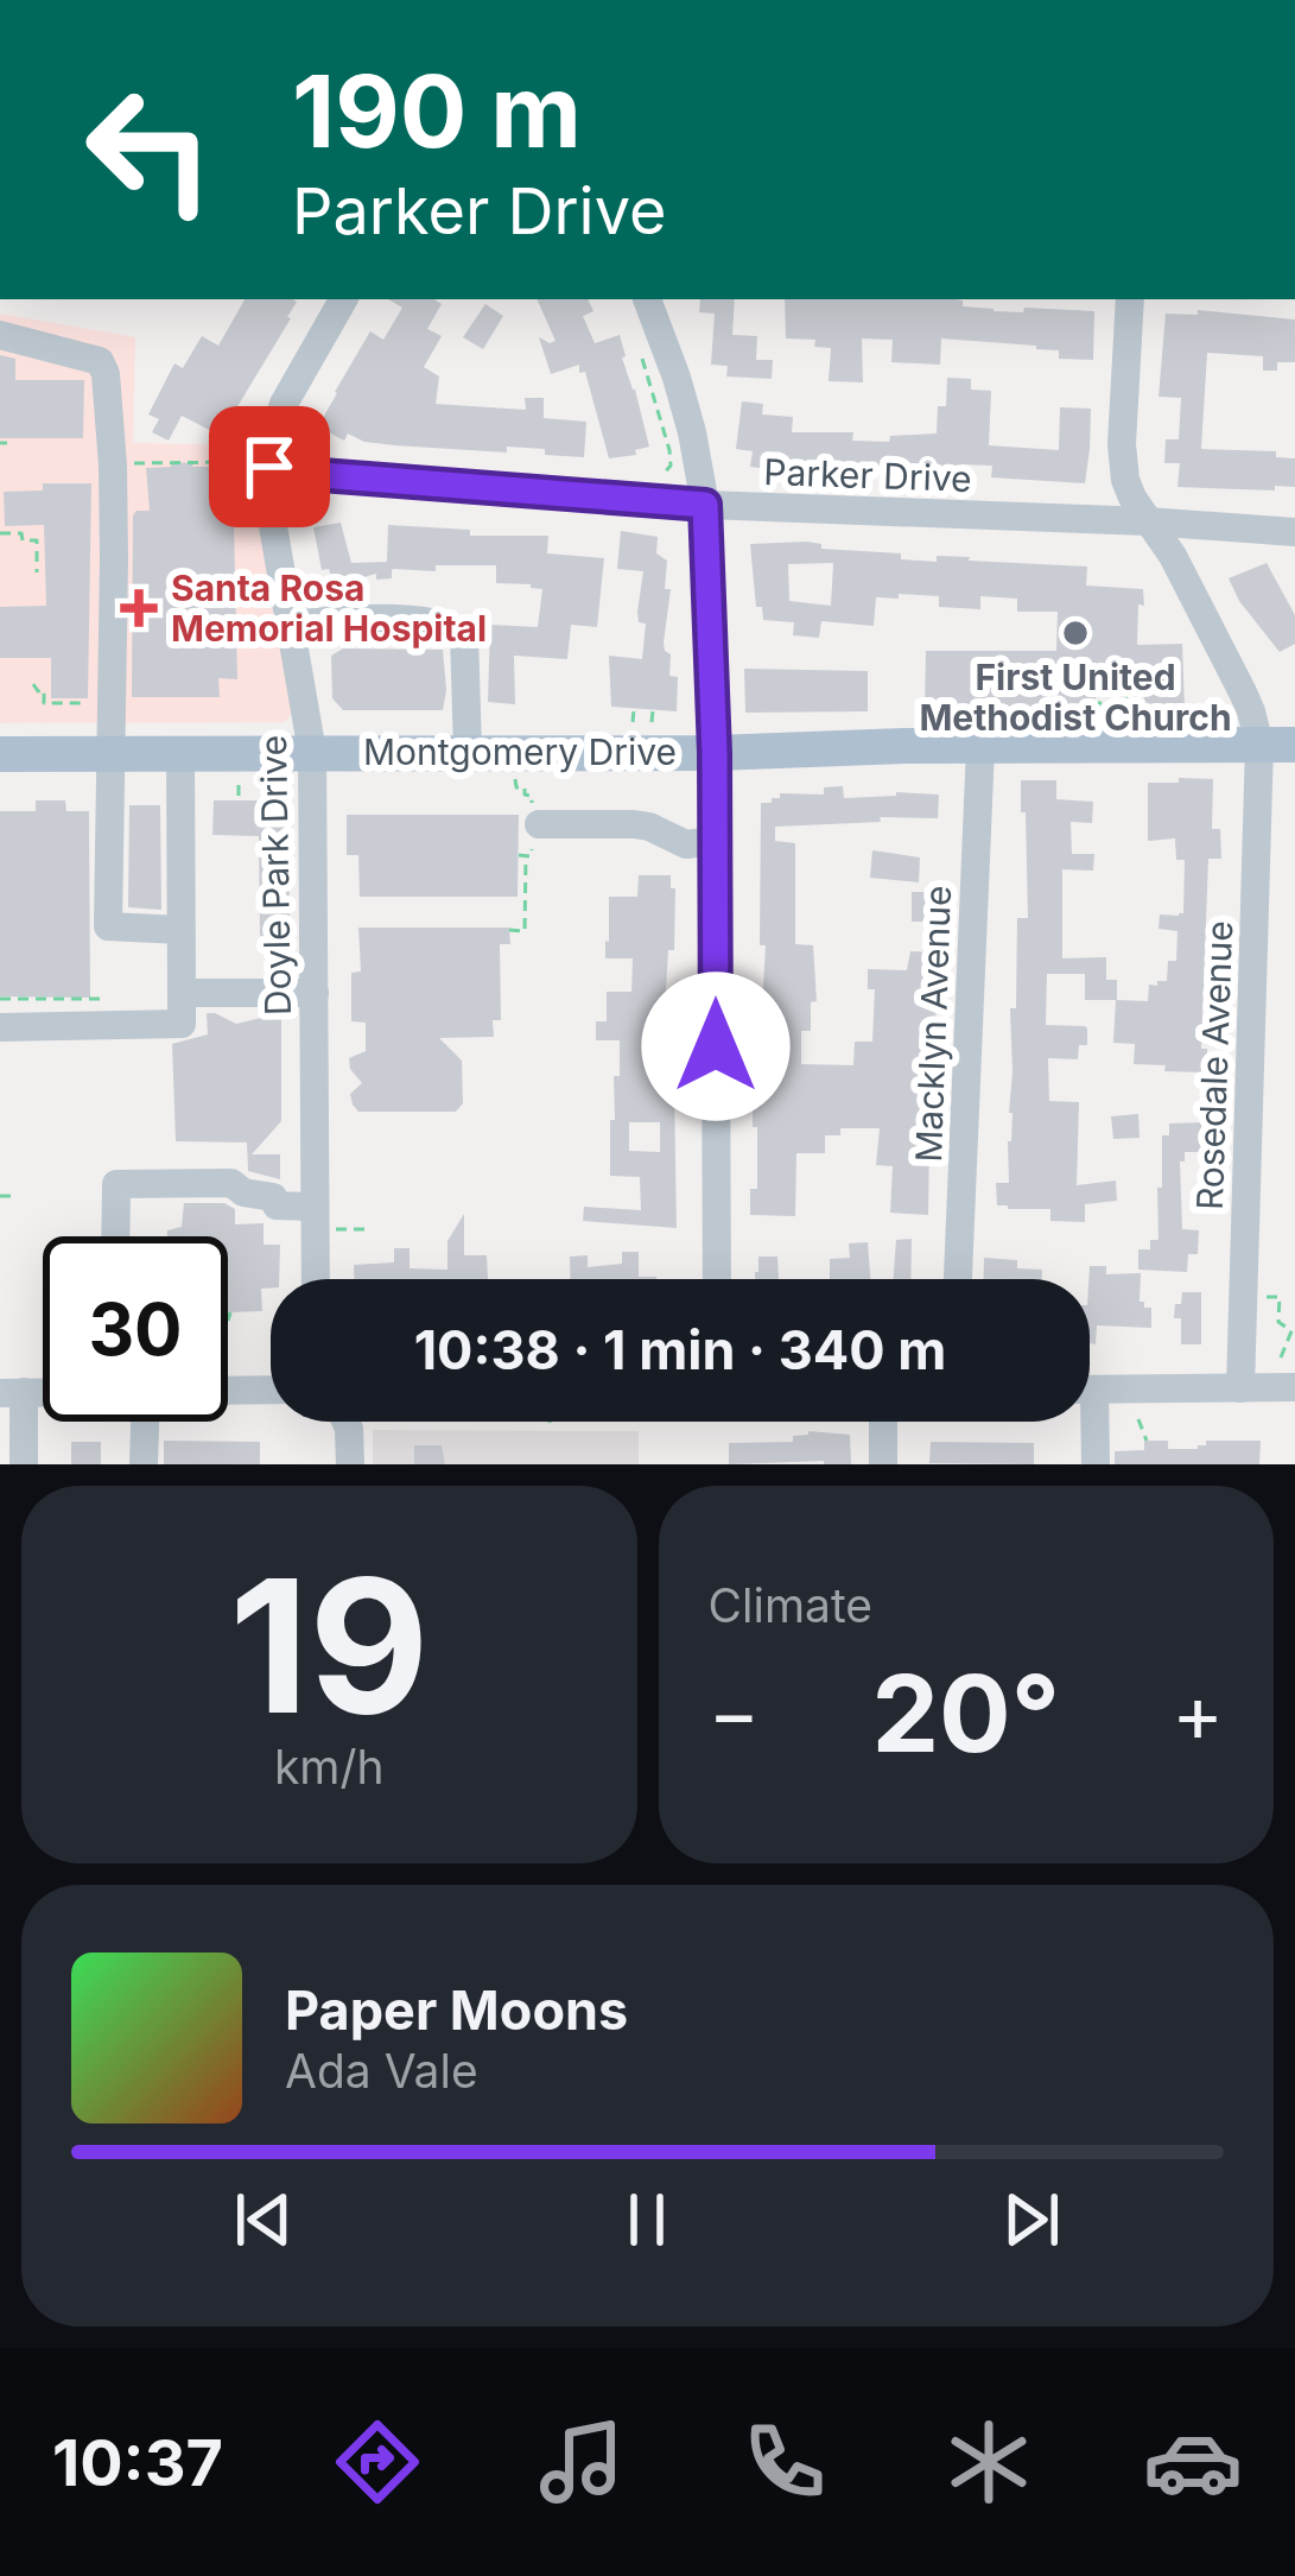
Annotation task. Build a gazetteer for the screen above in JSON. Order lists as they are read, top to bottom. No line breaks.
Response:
{"streets":{"main road":["Montgomery Drive"],"street":["Parker Drive","Doyle Park Drive","Macklyn Avenue","Rosedale Avenue"]},"crossings":[["Parker Drive","Doyle Park Drive"],["Montgomery Drive","Doyle Park Drive"],["Montgomery Drive","Macklyn Avenue"],["Montgomery Drive","Rosedale Avenue"]],"places":{"health":["Santa Rosa Memorial Hospital"],"other":["First United Methodist Church"]},"page":{"turn":["190 m","Parker Drive"],"limit":"30","trip":"10:38 · 1 min · 340 m","tile":[["19","km/h"],"Climate"],"heat":["−","20°","+"],"song":["Paper Moons","Ada Vale"],"tabs":"10:37"}}
